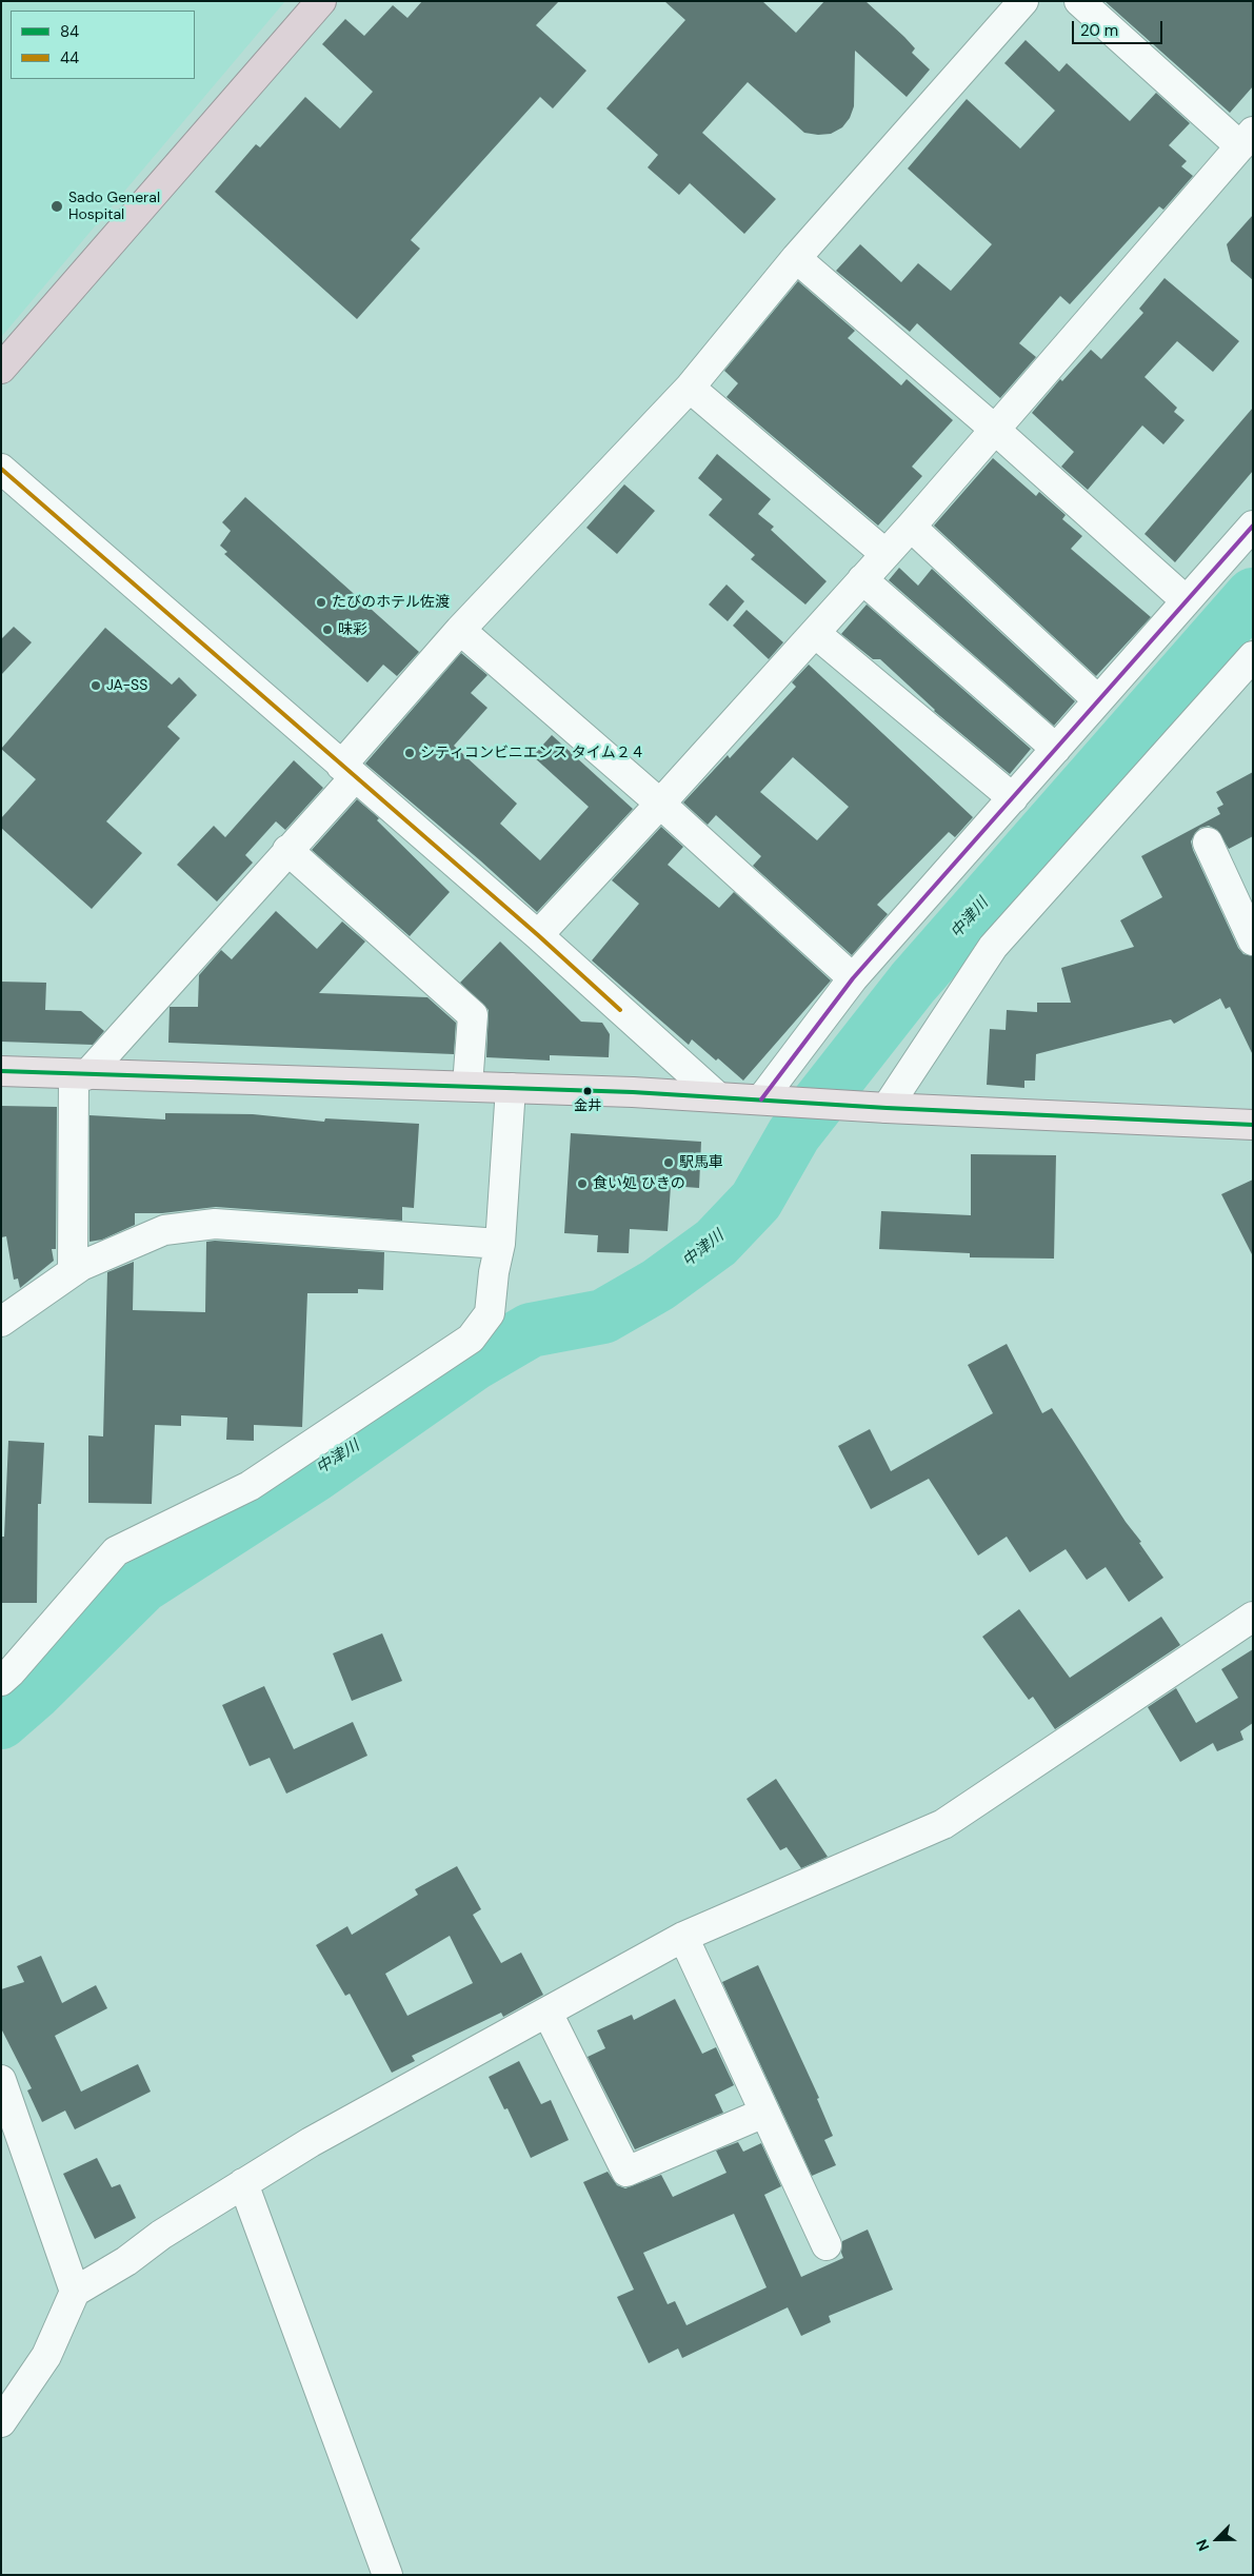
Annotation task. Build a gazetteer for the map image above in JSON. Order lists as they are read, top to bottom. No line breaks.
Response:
{"water":["中津川"],"places":["Sado General Hospital","たびのホテル佐渡","味彩","JA-SS","シティコンビニエンス タイム２４","金井","駅馬車","食い処 ひきの"],"lines":["transit line 44","transit line 84"],"legend":["84","44"],"scale_bar":"20 m","north":"bottom left"}
